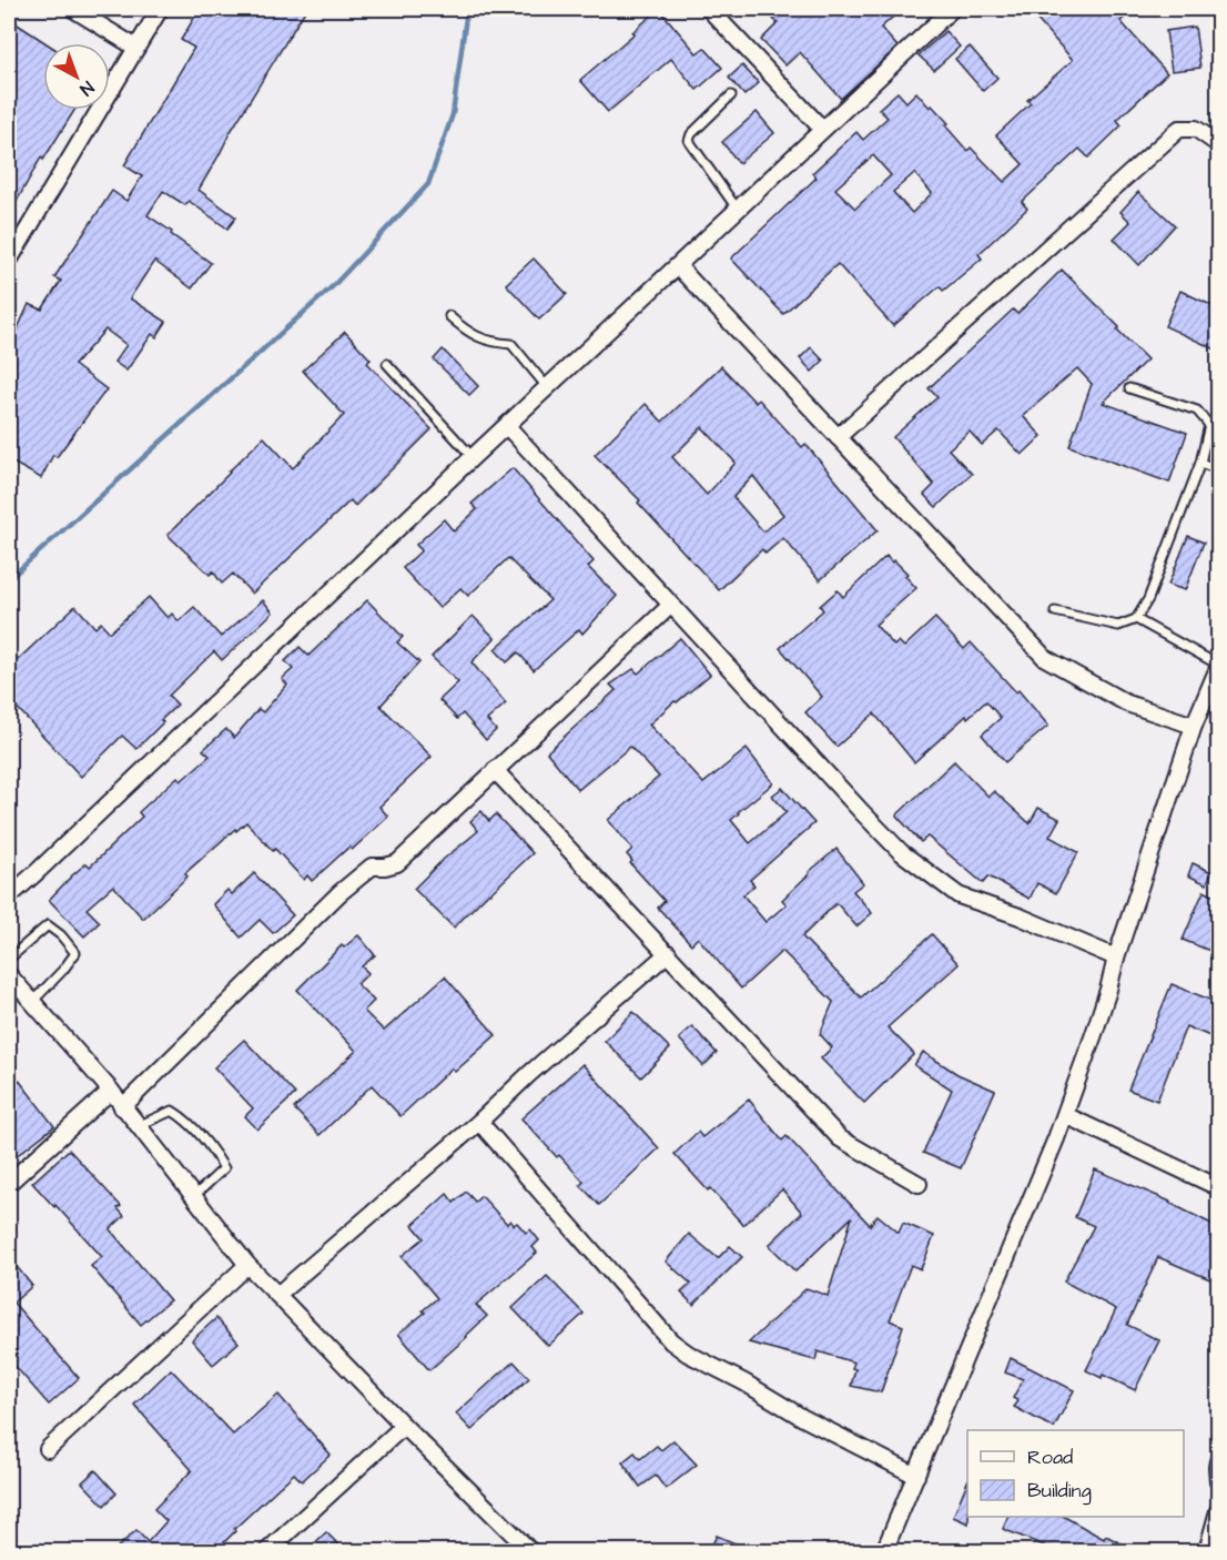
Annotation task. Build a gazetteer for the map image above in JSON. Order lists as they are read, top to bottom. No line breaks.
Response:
{"legend":["Road","Building"],"north":"bottom right"}
